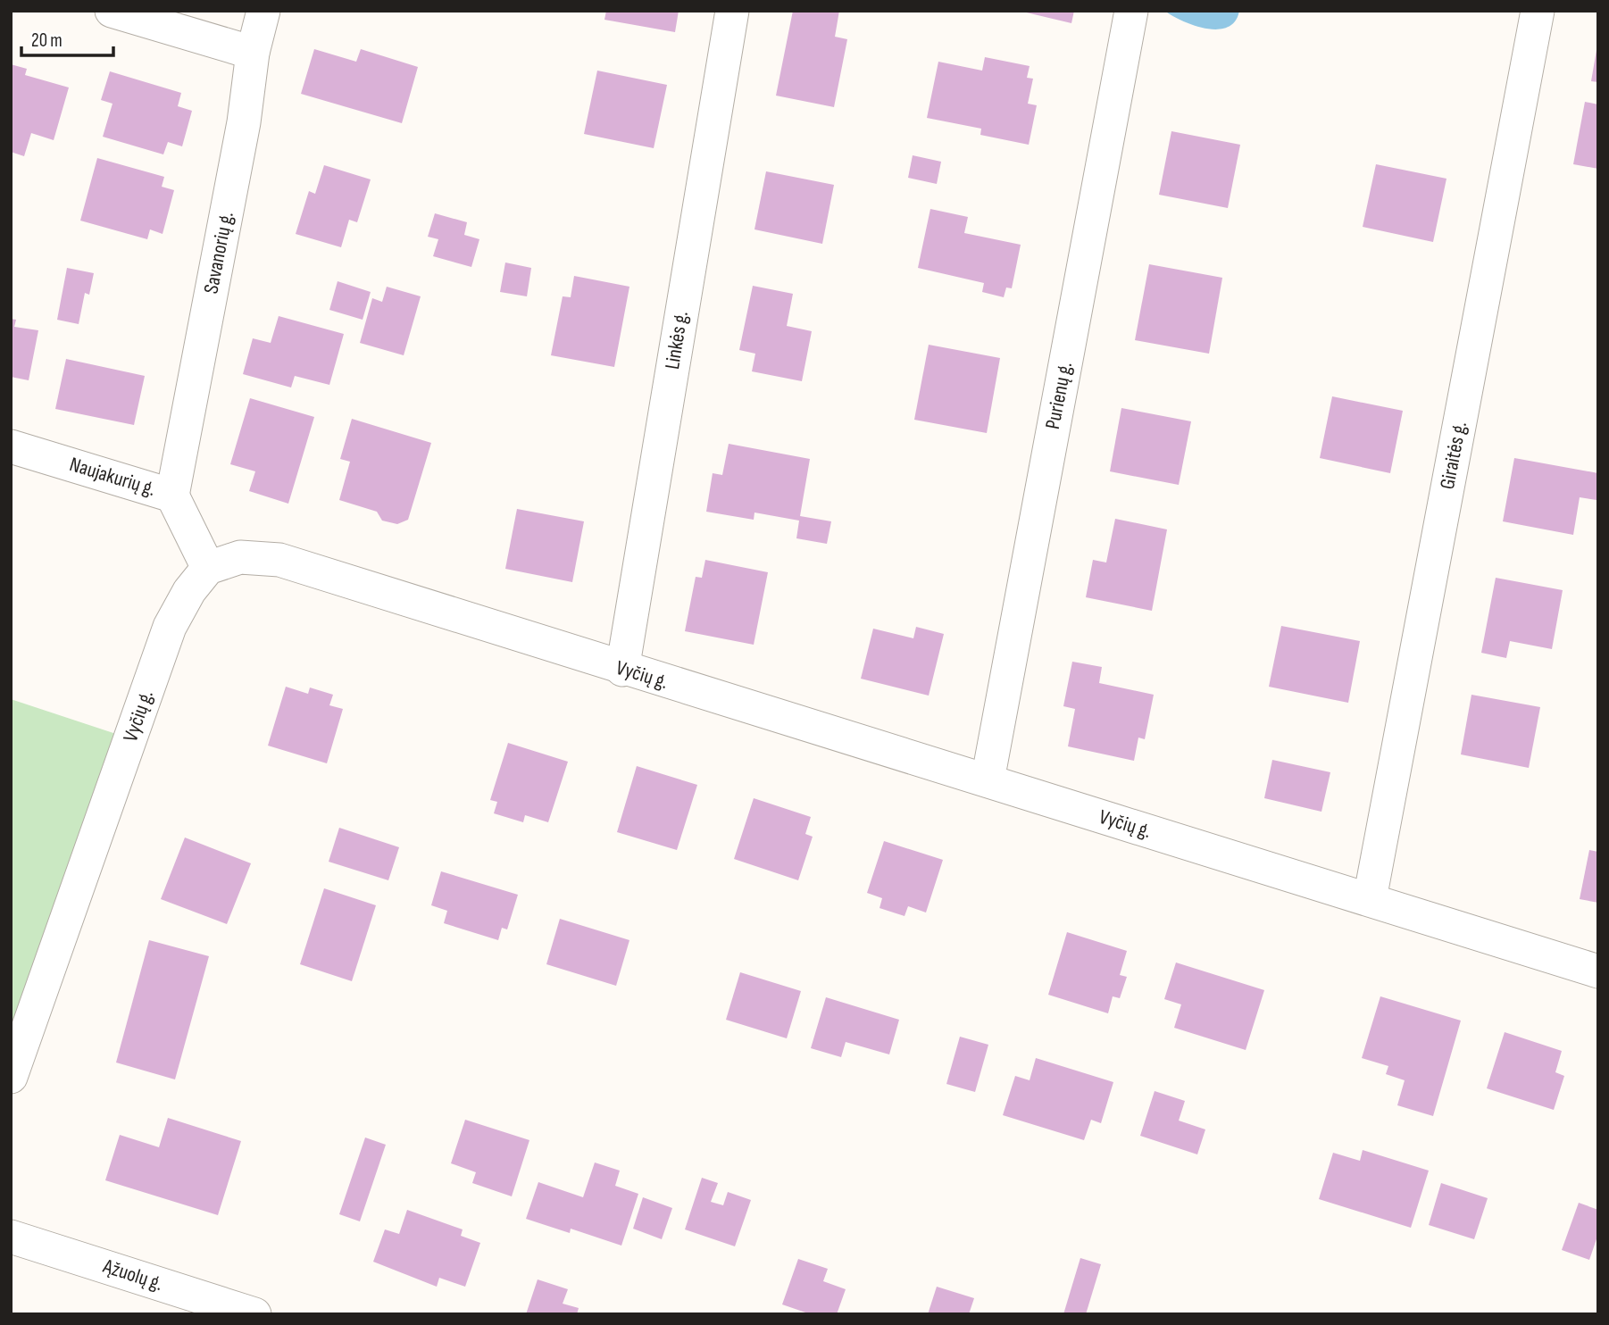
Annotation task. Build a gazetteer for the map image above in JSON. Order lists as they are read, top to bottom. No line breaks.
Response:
{"streets":{"street":["Savanorių g.","Linkės g.","Purienų g.","Giraitės g.","Naujakurių g.","Vyčių g.","Ąžuolų g."]},"crossings":[["Savanorių g.","Naujakurių g."],["Linkės g.","Vyčių g."],["Purienų g.","Vyčių g."],["Giraitės g.","Vyčių g."],["Naujakurių g.","Vyčių g."]],"scale_bar":"20 m"}
